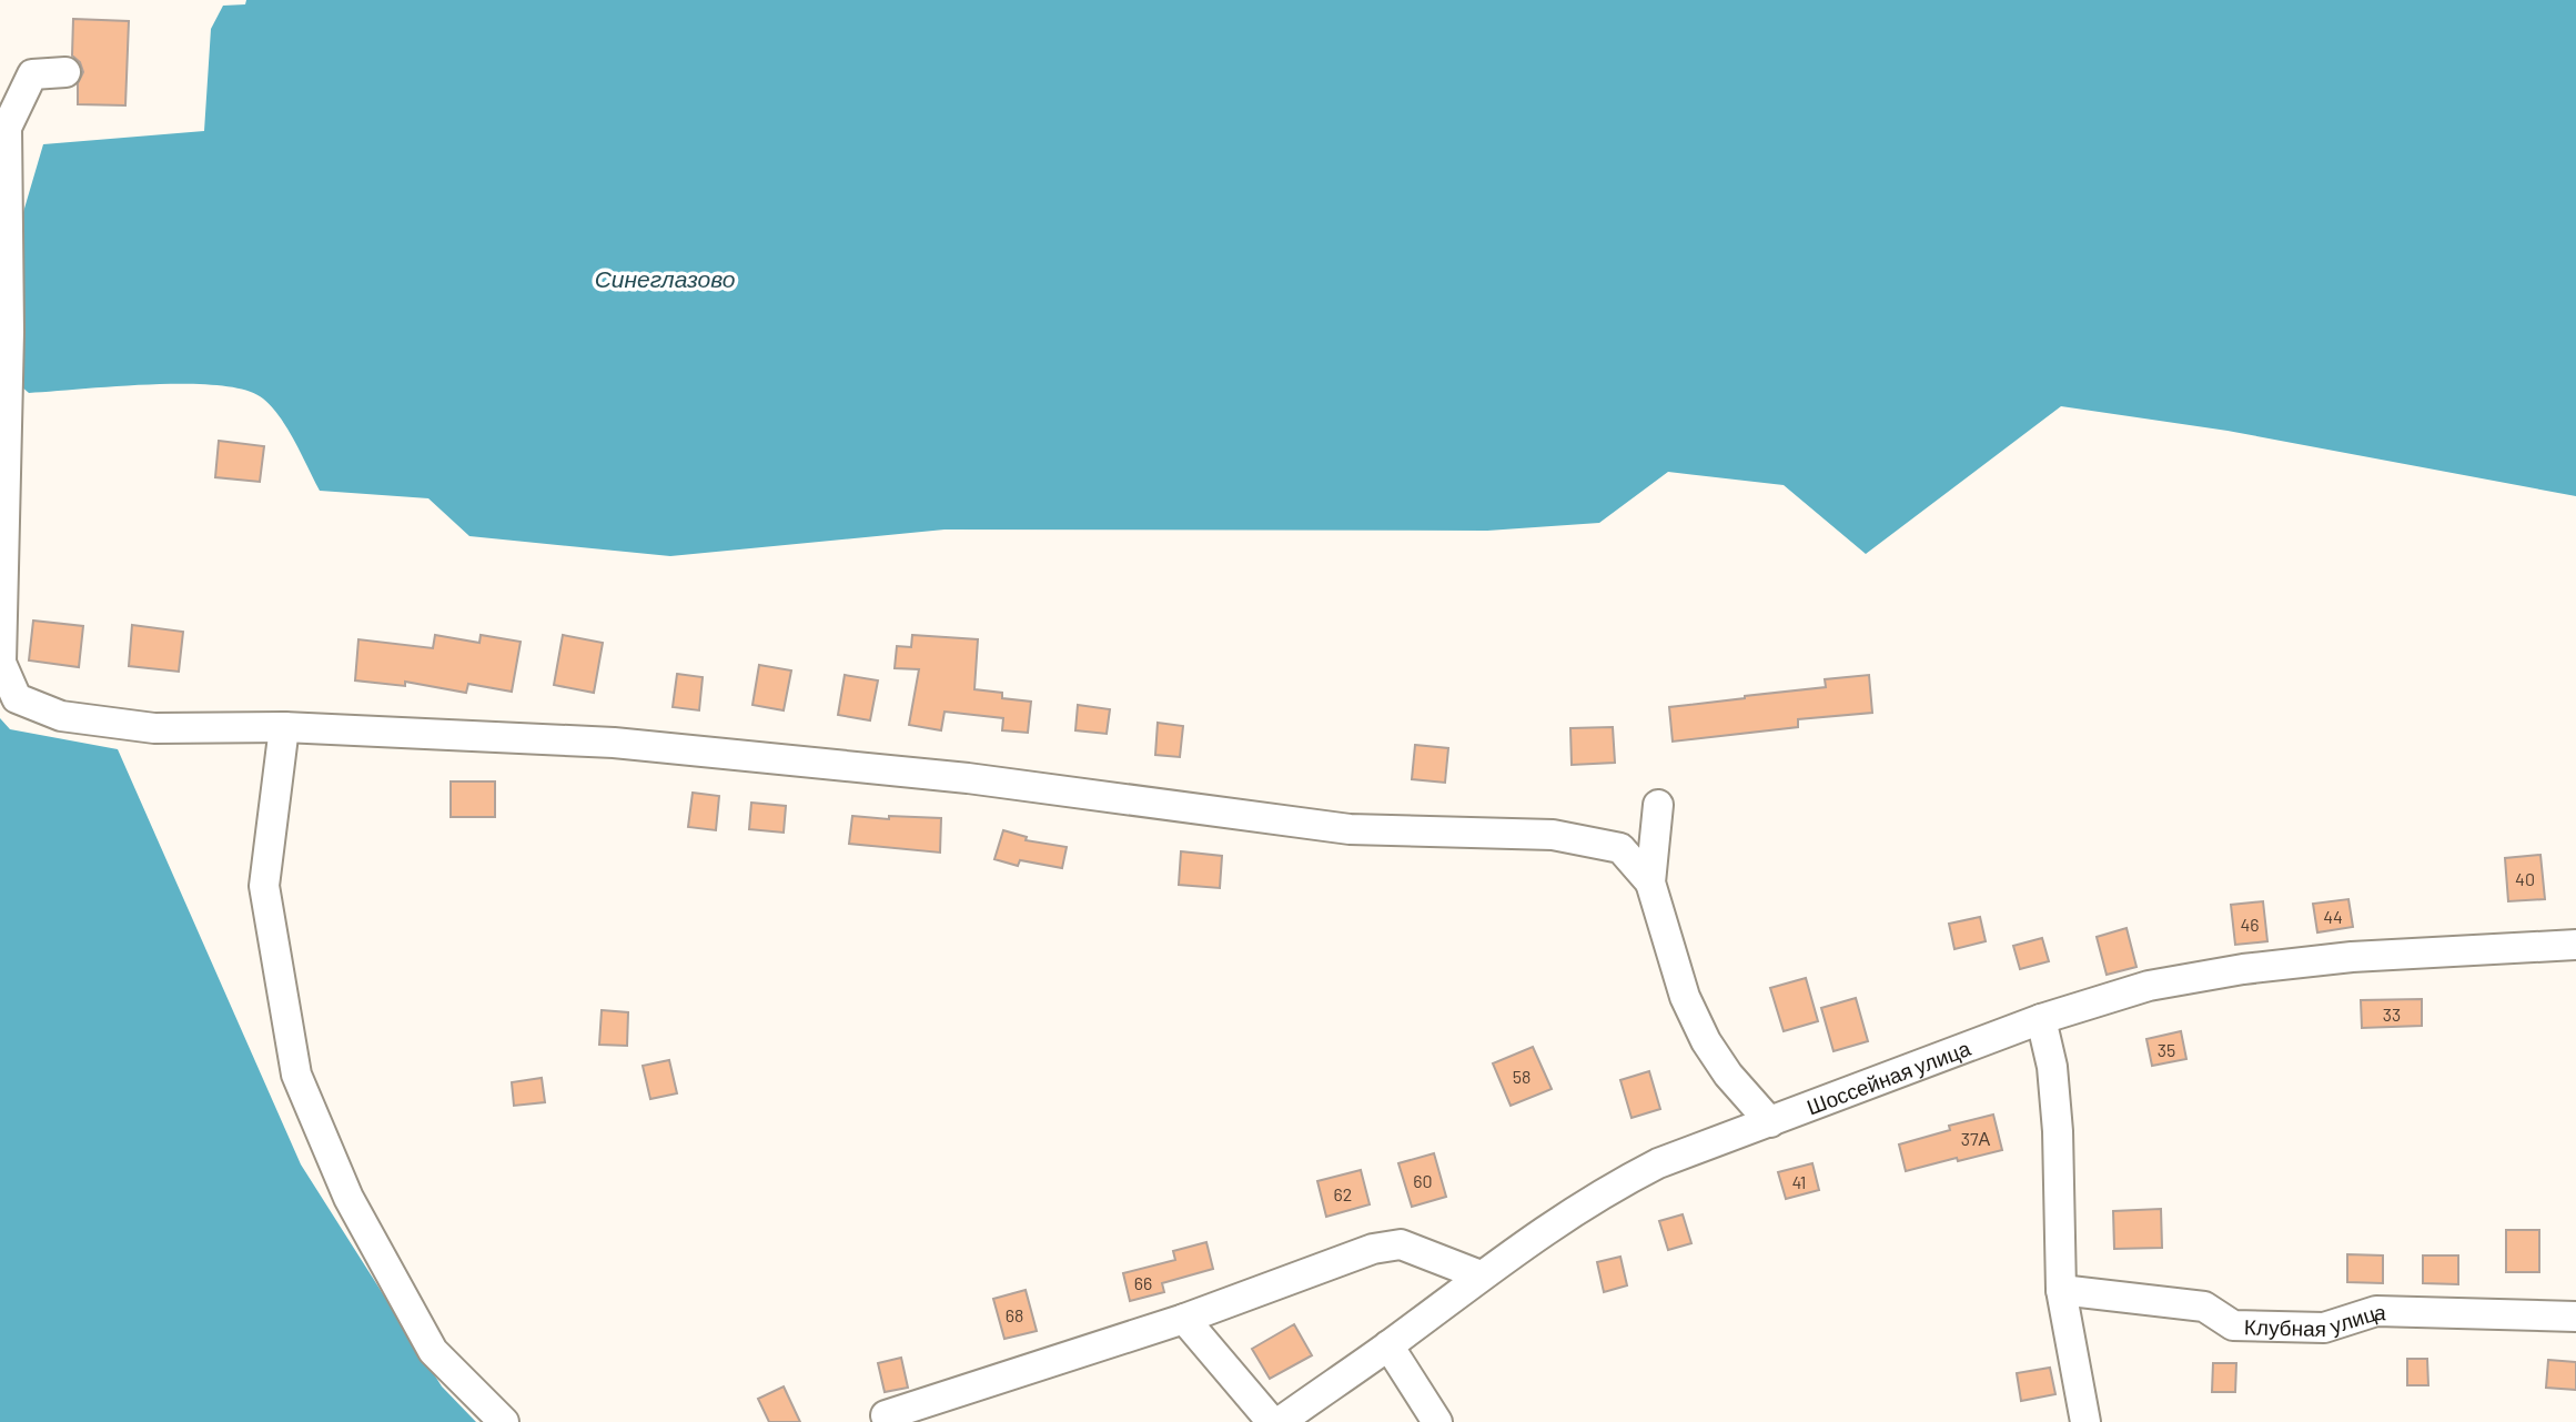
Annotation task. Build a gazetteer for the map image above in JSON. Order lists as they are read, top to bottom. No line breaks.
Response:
{"streets":{"street":["Шоссейная улица","Клубная улица"]},"water":["Синеглазово"],"house_numbers":["40","44","46","33","35","58","37А","60","41","62","66","68"]}
